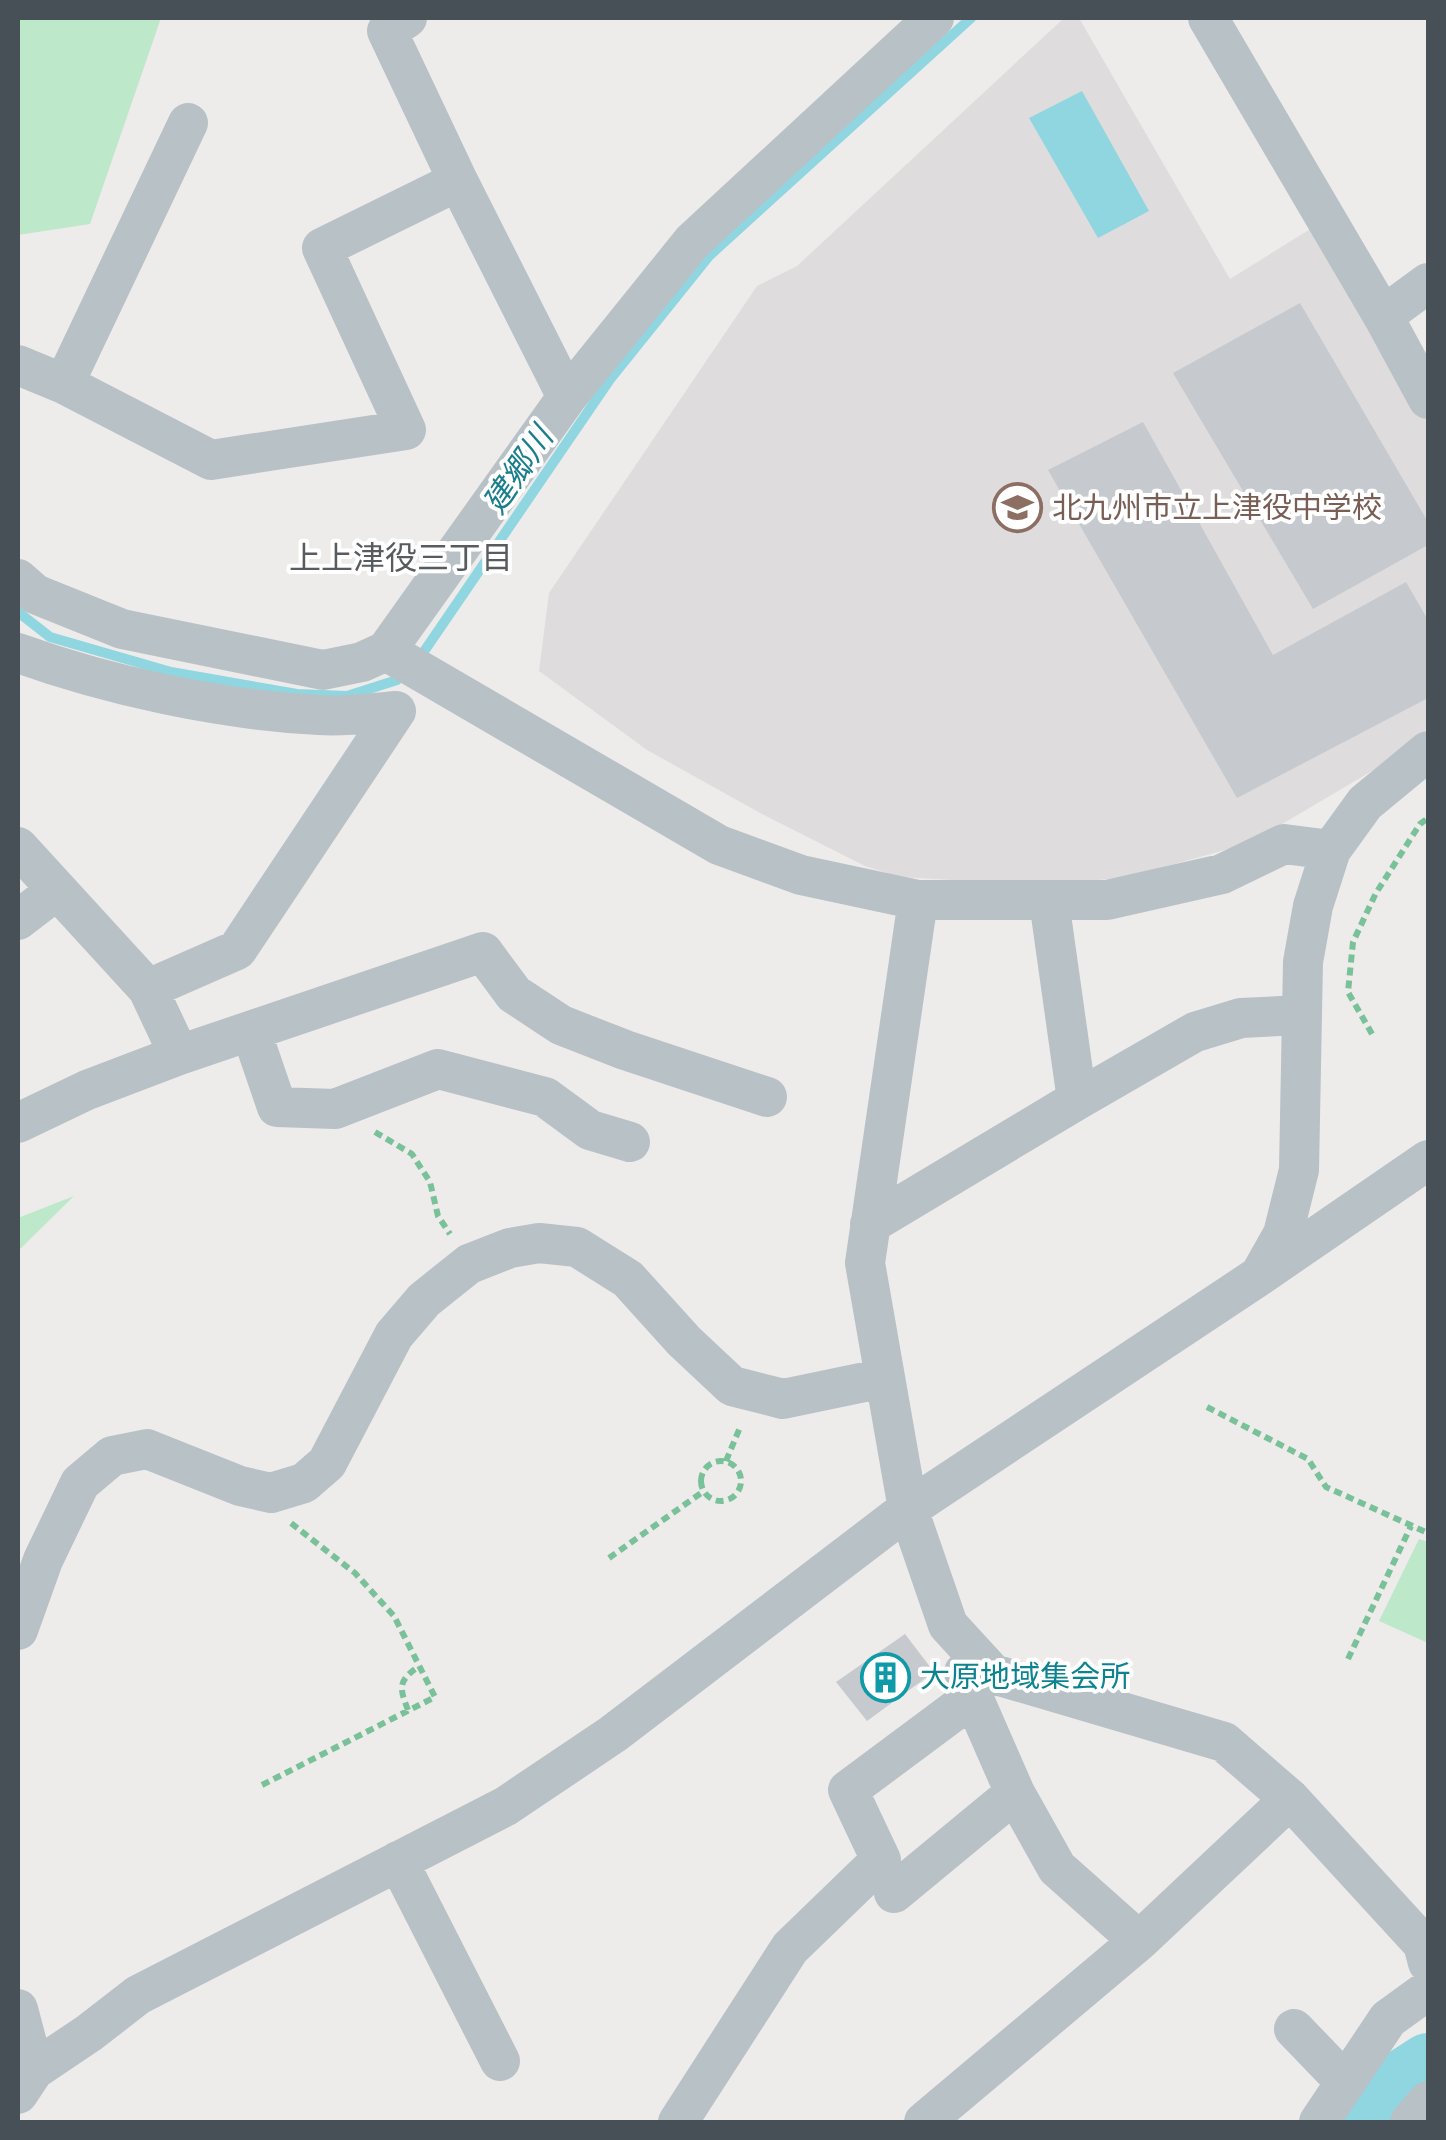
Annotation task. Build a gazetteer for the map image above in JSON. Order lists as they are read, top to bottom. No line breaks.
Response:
{"districts":["上上津役三丁目"],"water":["建郷川"],"places":{"school or university":["北九州市立上津役中学校"],"building":["大原地域集会所"]}}
